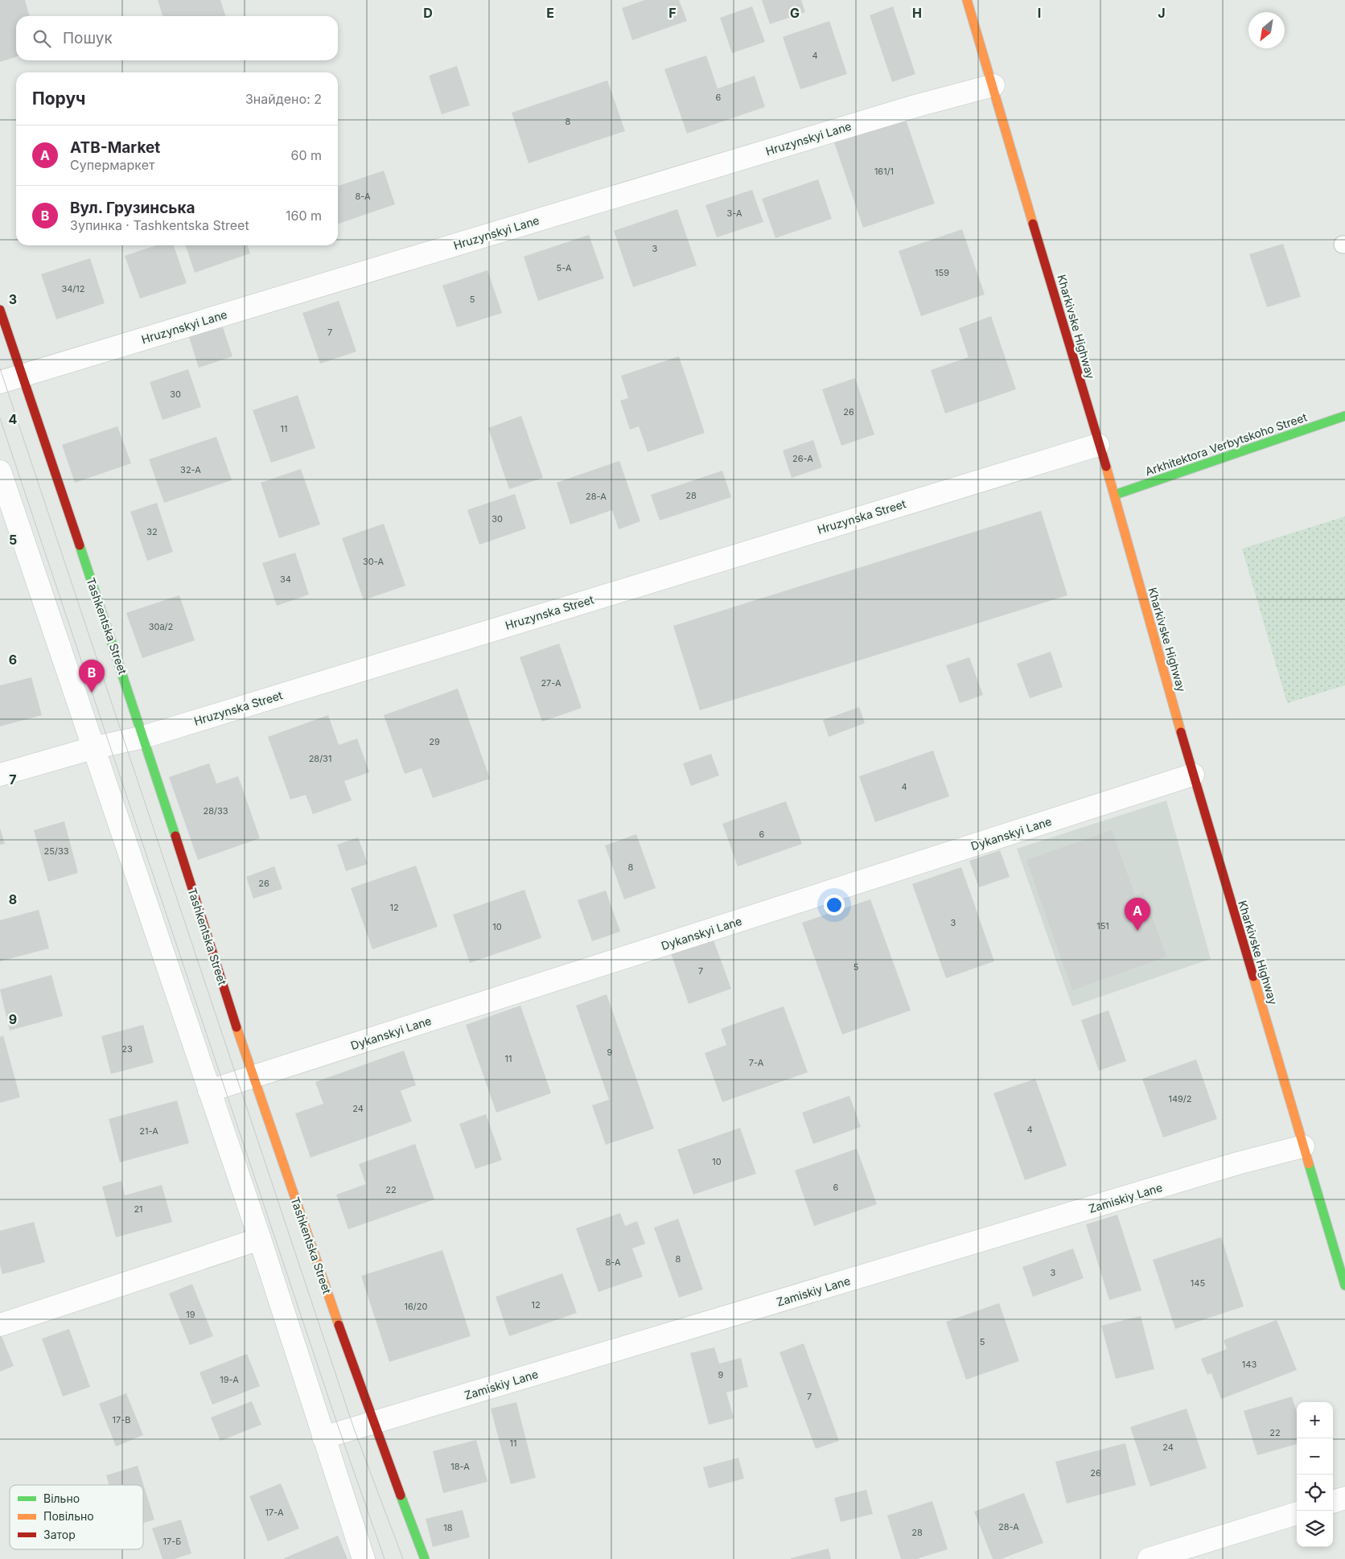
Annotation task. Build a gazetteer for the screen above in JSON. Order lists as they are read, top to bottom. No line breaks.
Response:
{"streets":{"street":["Hruzynskyi Lane","Kharkivske Highway","Arkhitektora Verbytskoho Street","Hruzynska Street","Tashkentska Street","Dykanskyi Lane","Zamiskiy Lane"]},"crossings":[["Hruzynskyi Lane","Kharkivske Highway"],["Hruzynskyi Lane","Tashkentska Street"],["Kharkivske Highway","Arkhitektora Verbytskoho Street"],["Kharkivske Highway","Hruzynska Street"],["Kharkivske Highway","Dykanskyi Lane"],["Kharkivske Highway","Zamiskiy Lane"],["Hruzynska Street","Tashkentska Street"],["Tashkentska Street","Dykanskyi Lane"],["Tashkentska Street","Zamiskiy Lane"]],"house_numbers":["4","6","8","161/1","8-А","3-А","3","5-А","159","34/12","5","7","30","26","11","26-А","32-А","28","28-А","30","32","30-А","34","30а/2","27-А","29","28/31","4","28/33","6","25/33","8","26","12","3","151","10","5","7","23","9","11","7-А","149/2","24","4","21-А","10","6","22","21","8","8-А","3","145","12","16/20","19","5","143","9","19-А","7","17-В","22","11","24","18-А","26","17-А","28-А","18","28","17-Б"],"legend":["Вільно","Повільно","Затор"],"north":"bottom left","page":{"search":"Пошук","heading":["Поруч","Знайдено: 2"],"list":[{"mark":"A","name":"АТB-Market","note":"Супермаркет","value":"60 m"},{"mark":"B","name":"Вул. Грузинська","note":"Зупинка · Tashkentska Street","value":"160 m"}],"pins":["B","A"],"map_buttons":["+","−"]},"grid":{"columns":["D","E","F","G","H","I","J"],"rows":["3","4","5","6","7","8","9"]}}
